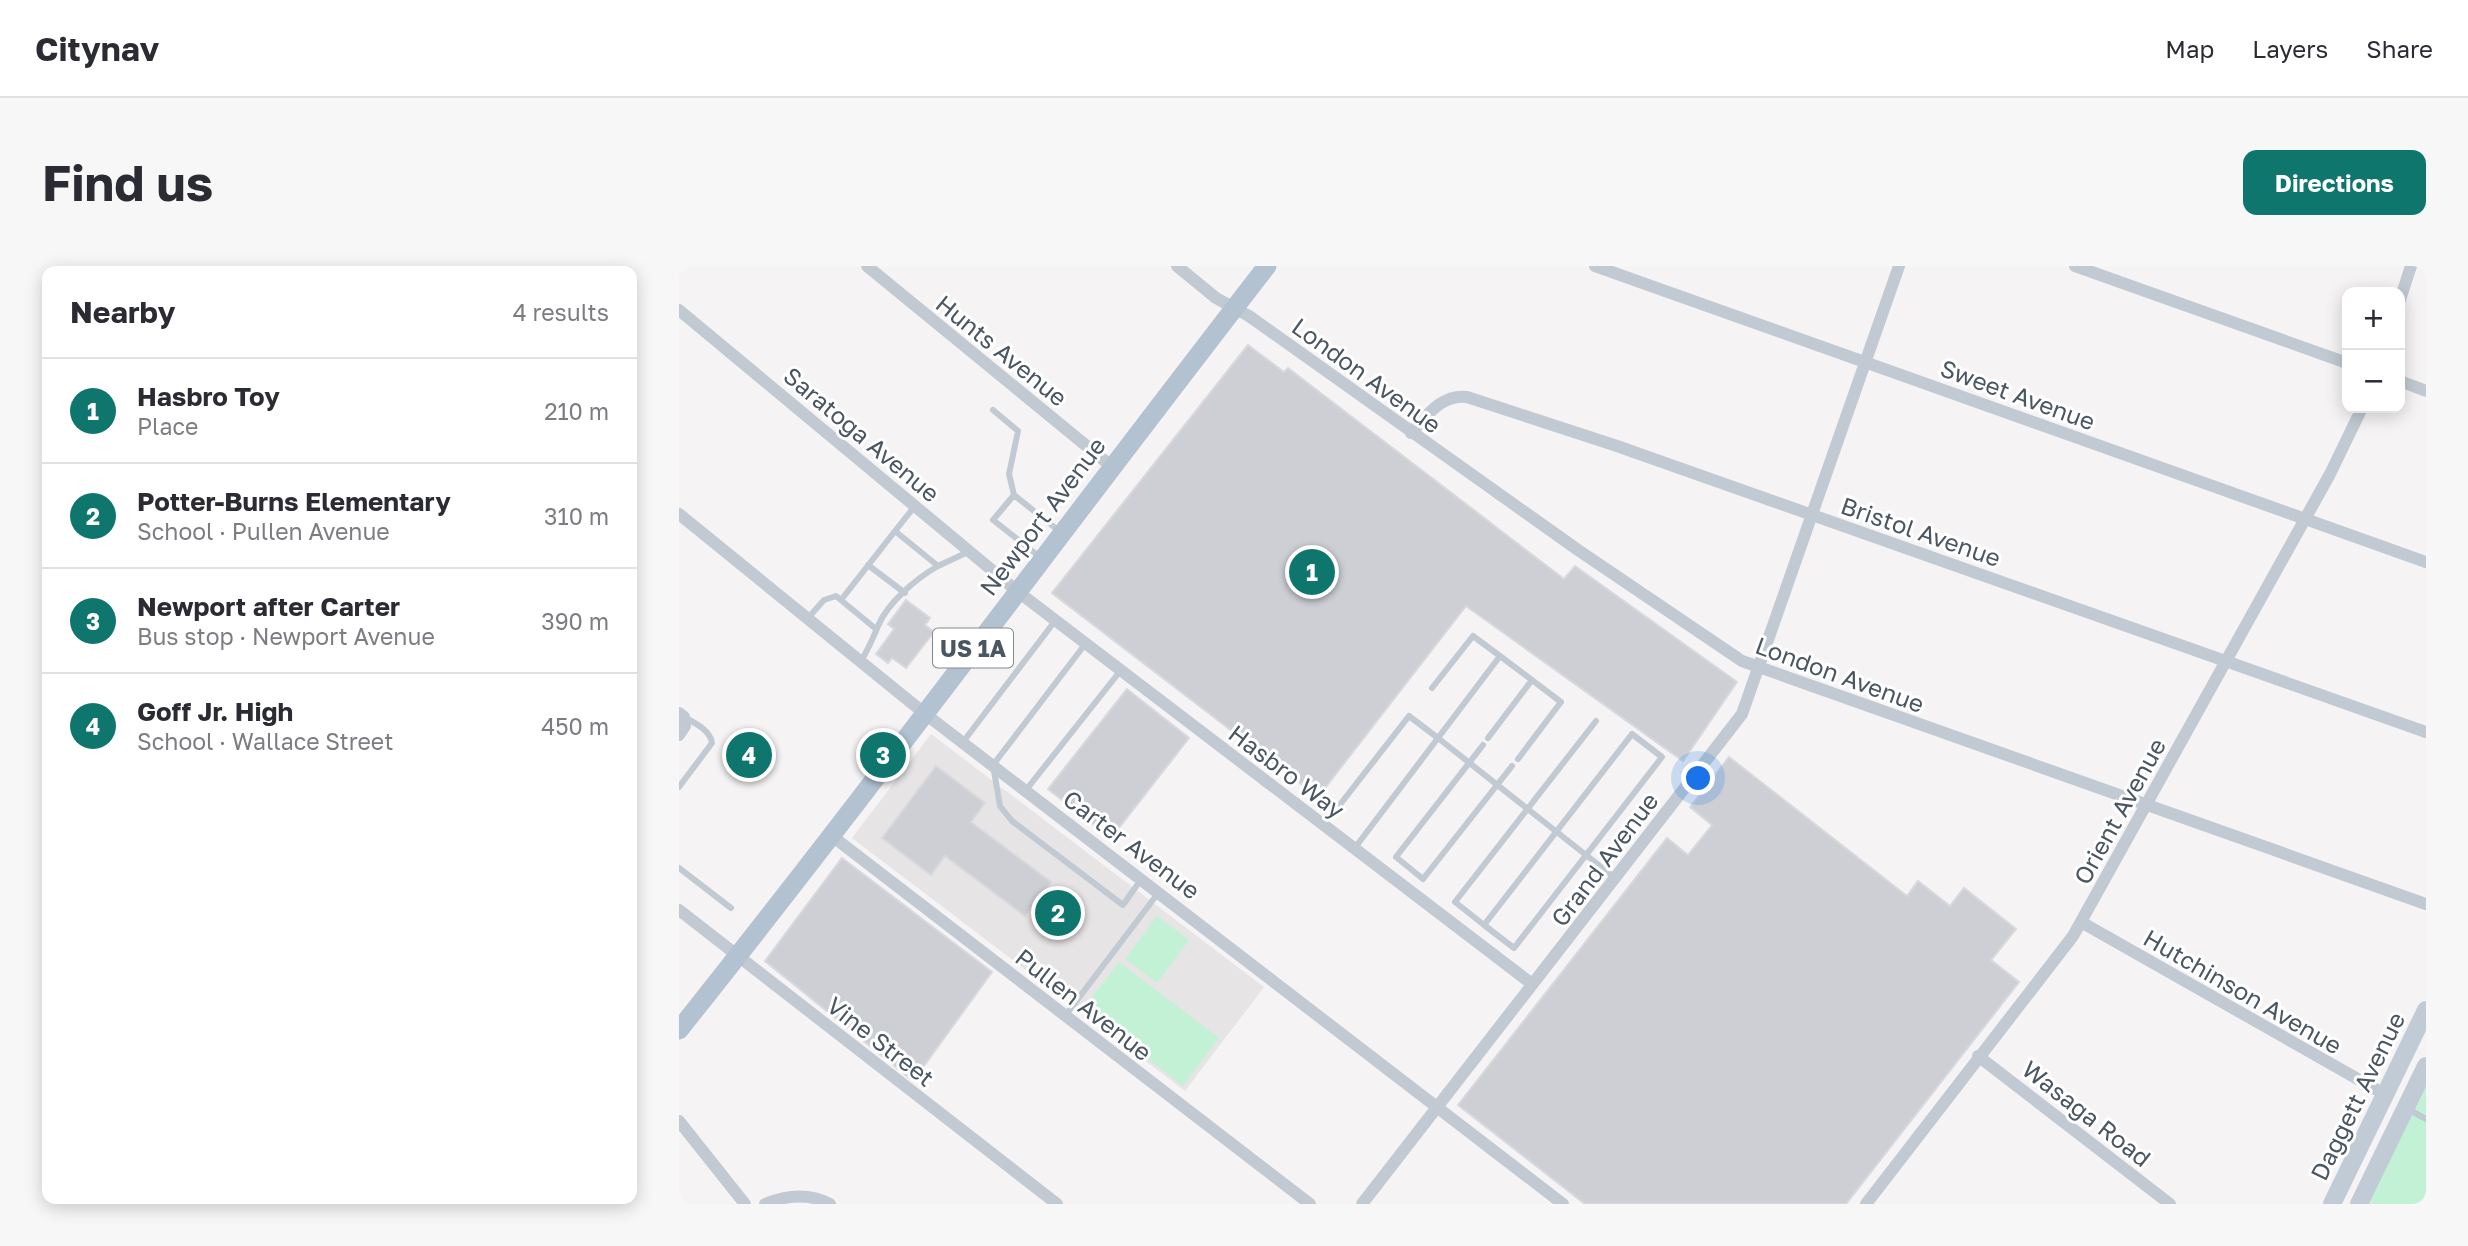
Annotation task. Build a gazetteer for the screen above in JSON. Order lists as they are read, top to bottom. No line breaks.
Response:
{"streets":{"main road":["Newport Avenue","US 1A"],"street":["Hunts Avenue","London Avenue","Sweet Avenue","Saratoga Avenue","Bristol Avenue","Hasbro Way","Orient Avenue","Carter Avenue","Grand Avenue","Hutchinson Avenue","Pullen Avenue","Vine Street","Daggett Avenue","Wasaga Road"]},"crossings":[["Hunts Avenue","Newport Avenue"],["London Avenue","Newport Avenue"],["London Avenue","Bristol Avenue"],["London Avenue","Orient Avenue"],["London Avenue","Grand Avenue"],["Sweet Avenue","Orient Avenue"],["Sweet Avenue","Grand Avenue"],["Saratoga Avenue","Newport Avenue"],["Saratoga Avenue","Hasbro Way"],["Newport Avenue","Hasbro Way"],["Newport Avenue","Carter Avenue"],["Newport Avenue","Pullen Avenue"],["Newport Avenue","Vine Street"],["Bristol Avenue","Orient Avenue"],["Bristol Avenue","Grand Avenue"],["Hasbro Way","Grand Avenue"],["Orient Avenue","Hutchinson Avenue"],["Orient Avenue","Wasaga Road"],["Carter Avenue","Grand Avenue"],["Hutchinson Avenue","Daggett Avenue"]],"page":{"header":"Citynav","nav":["Map","Layers","Share"],"buttons":"Directions","title":"Find us","heading":["Nearby","4 results"],"map_buttons":["+","−"],"list":[{"mark":"1","name":"Hasbro Toy","note":"Place","value":"210 m"},{"mark":"2","name":"Potter-Burns Elementary","note":"School · Pullen Avenue","value":"310 m"},{"mark":"3","name":"Newport after Carter","note":"Bus stop · Newport Avenue","value":"390 m"},{"mark":"4","name":"Goff Jr. High","note":"School · Wallace Street","value":"450 m"}],"pins":["1","3","4","2"]}}
